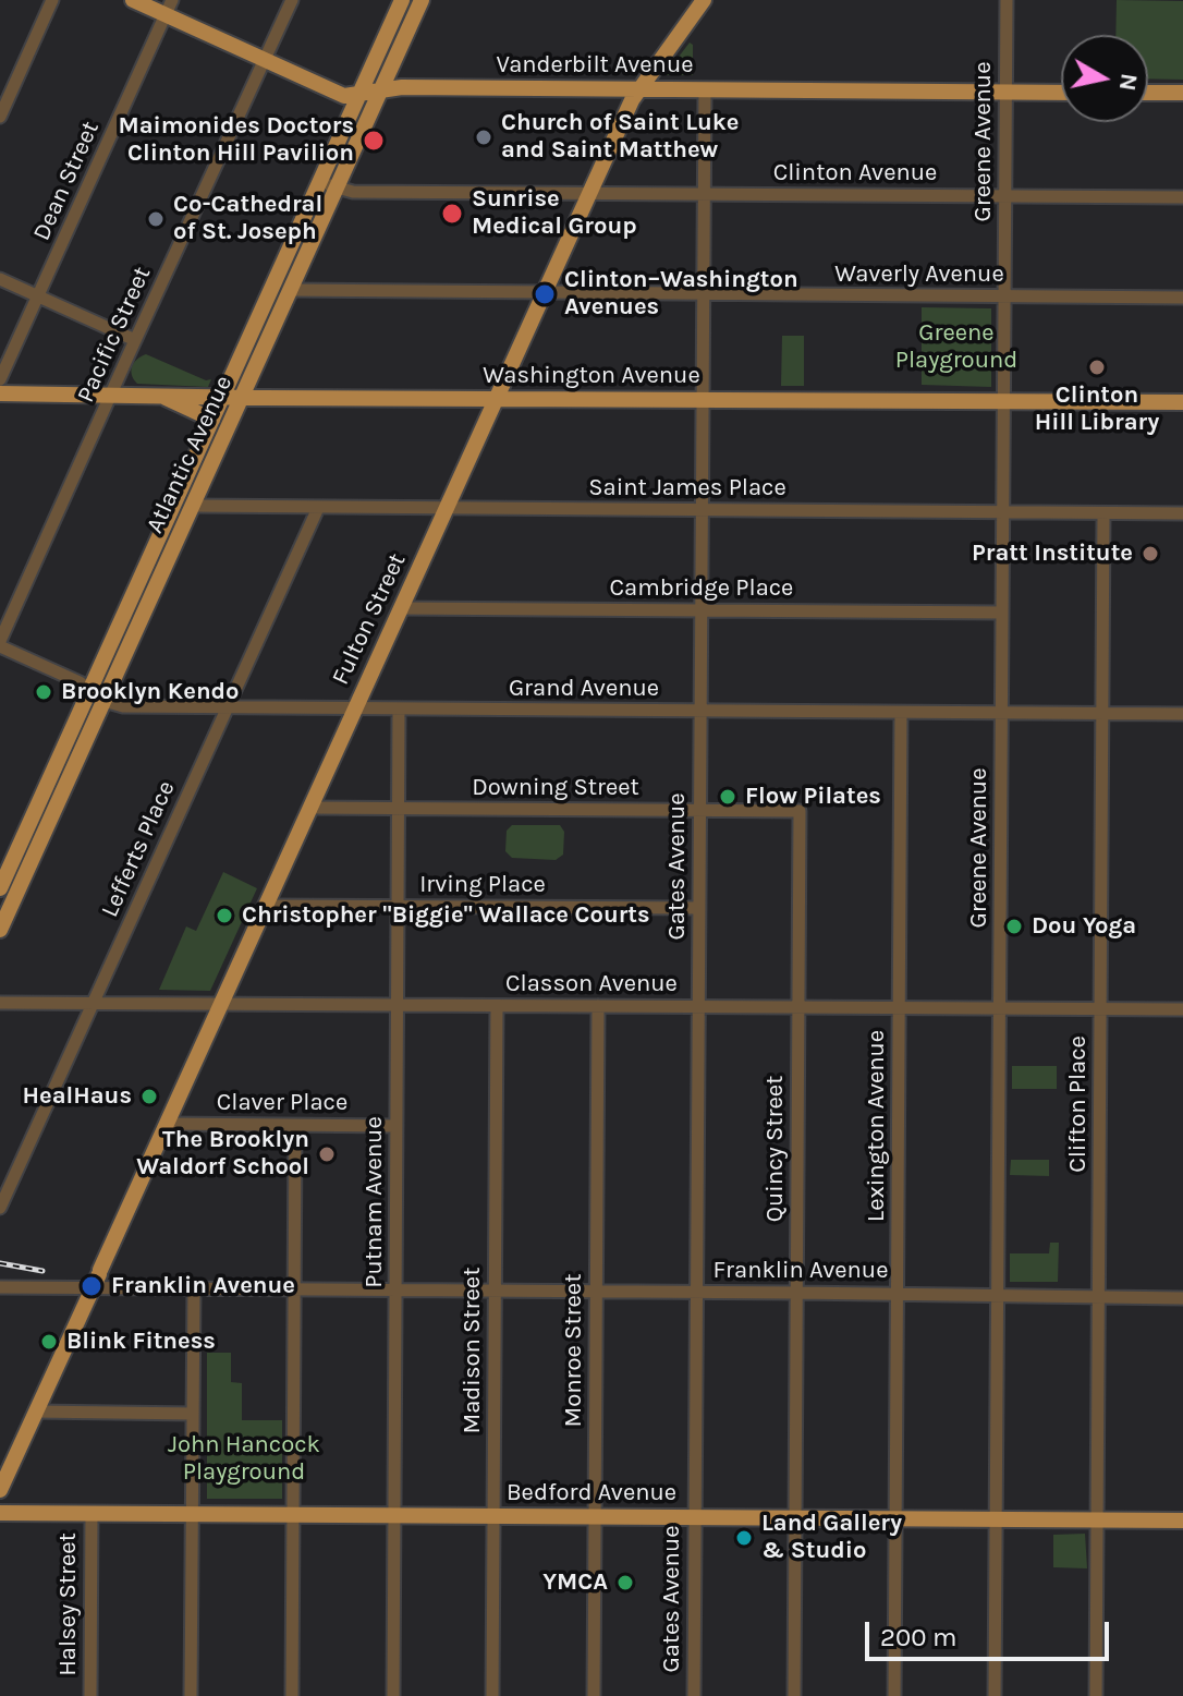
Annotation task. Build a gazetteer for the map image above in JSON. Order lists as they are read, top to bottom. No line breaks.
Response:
{"streets":{"main road":["Vanderbilt Avenue","Washington Avenue","Atlantic Avenue","Fulton Street","Bedford Avenue"],"street":["Greene Avenue","Clinton Avenue","Dean Street","Waverly Avenue","Pacific Street","Saint James Place","Cambridge Place","Grand Avenue","Downing Street","Lefferts Place","Gates Avenue","Irving Place","Classon Avenue","Claver Place","Clifton Place","Lexington Avenue","Quincy Street","Putnam Avenue","Franklin Avenue","Madison Street","Monroe Street","Halsey Street"]},"crossings":[["Vanderbilt Avenue","Greene Avenue"],["Vanderbilt Avenue","Dean Street"],["Vanderbilt Avenue","Pacific Street"],["Vanderbilt Avenue","Atlantic Avenue"],["Vanderbilt Avenue","Fulton Street"],["Vanderbilt Avenue","Gates Avenue"],["Greene Avenue","Clinton Avenue"],["Greene Avenue","Waverly Avenue"],["Greene Avenue","Washington Avenue"],["Greene Avenue","Saint James Place"],["Greene Avenue","Cambridge Place"],["Greene Avenue","Grand Avenue"],["Greene Avenue","Classon Avenue"],["Greene Avenue","Franklin Avenue"],["Greene Avenue","Bedford Avenue"],["Clinton Avenue","Atlantic Avenue"],["Clinton Avenue","Fulton Street"],["Clinton Avenue","Gates Avenue"],["Waverly Avenue","Atlantic Avenue"],["Waverly Avenue","Fulton Street"],["Waverly Avenue","Gates Avenue"],["Pacific Street","Washington Avenue"],["Pacific Street","Grand Avenue"],["Washington Avenue","Atlantic Avenue"],["Washington Avenue","Fulton Street"],["Washington Avenue","Gates Avenue"],["Atlantic Avenue","Saint James Place"],["Atlantic Avenue","Grand Avenue"],["Saint James Place","Fulton Street"],["Saint James Place","Lefferts Place"],["Saint James Place","Gates Avenue"],["Saint James Place","Clifton Place"],["Cambridge Place","Fulton Street"],["Cambridge Place","Gates Avenue"],["Fulton Street","Grand Avenue"],["Fulton Street","Downing Street"],["Fulton Street","Irving Place"],["Fulton Street","Classon Avenue"],["Fulton Street","Claver Place"],["Fulton Street","Franklin Avenue"],["Grand Avenue","Lefferts Place"],["Grand Avenue","Gates Avenue"],["Grand Avenue","Clifton Place"],["Grand Avenue","Lexington Avenue"],["Grand Avenue","Putnam Avenue"],["Downing Street","Gates Avenue"],["Downing Street","Quincy Street"],["Downing Street","Putnam Avenue"],["Lefferts Place","Classon Avenue"],["Gates Avenue","Irving Place"],["Gates Avenue","Classon Avenue"],["Gates Avenue","Franklin Avenue"],["Gates Avenue","Bedford Avenue"],["Irving Place","Putnam Avenue"],["Classon Avenue","Clifton Place"],["Classon Avenue","Lexington Avenue"],["Classon Avenue","Quincy Street"],["Classon Avenue","Putnam Avenue"],["Classon Avenue","Madison Street"],["Classon Avenue","Monroe Street"],["Claver Place","Putnam Avenue"],["Clifton Place","Franklin Avenue"],["Clifton Place","Bedford Avenue"],["Lexington Avenue","Franklin Avenue"],["Lexington Avenue","Bedford Avenue"],["Quincy Street","Franklin Avenue"],["Quincy Street","Bedford Avenue"],["Putnam Avenue","Franklin Avenue"],["Putnam Avenue","Bedford Avenue"],["Franklin Avenue","Madison Street"],["Franklin Avenue","Monroe Street"],["Madison Street","Bedford Avenue"],["Monroe Street","Bedford Avenue"],["Bedford Avenue","Halsey Street"]],"parks":["Greene Playground","John Hancock Playground"],"places":["Church of Saint Luke and Saint Matthew","Maimonides Doctors Clinton Hill Pavilion","Sunrise Medical Group","Co-Cathedral of St. Joseph","Clinton–Washington Avenues","Clinton Hill Library","Pratt Institute","Brooklyn Kendo","Flow Pilates","Christopher \"Biggie\" Wallace Courts","Dou Yoga","HealHaus","The Brooklyn Waldorf School","Franklin Avenue","Blink Fitness","Land Gallery & Studio","YMCA"],"scale_bar":"200 m","north":"right"}
